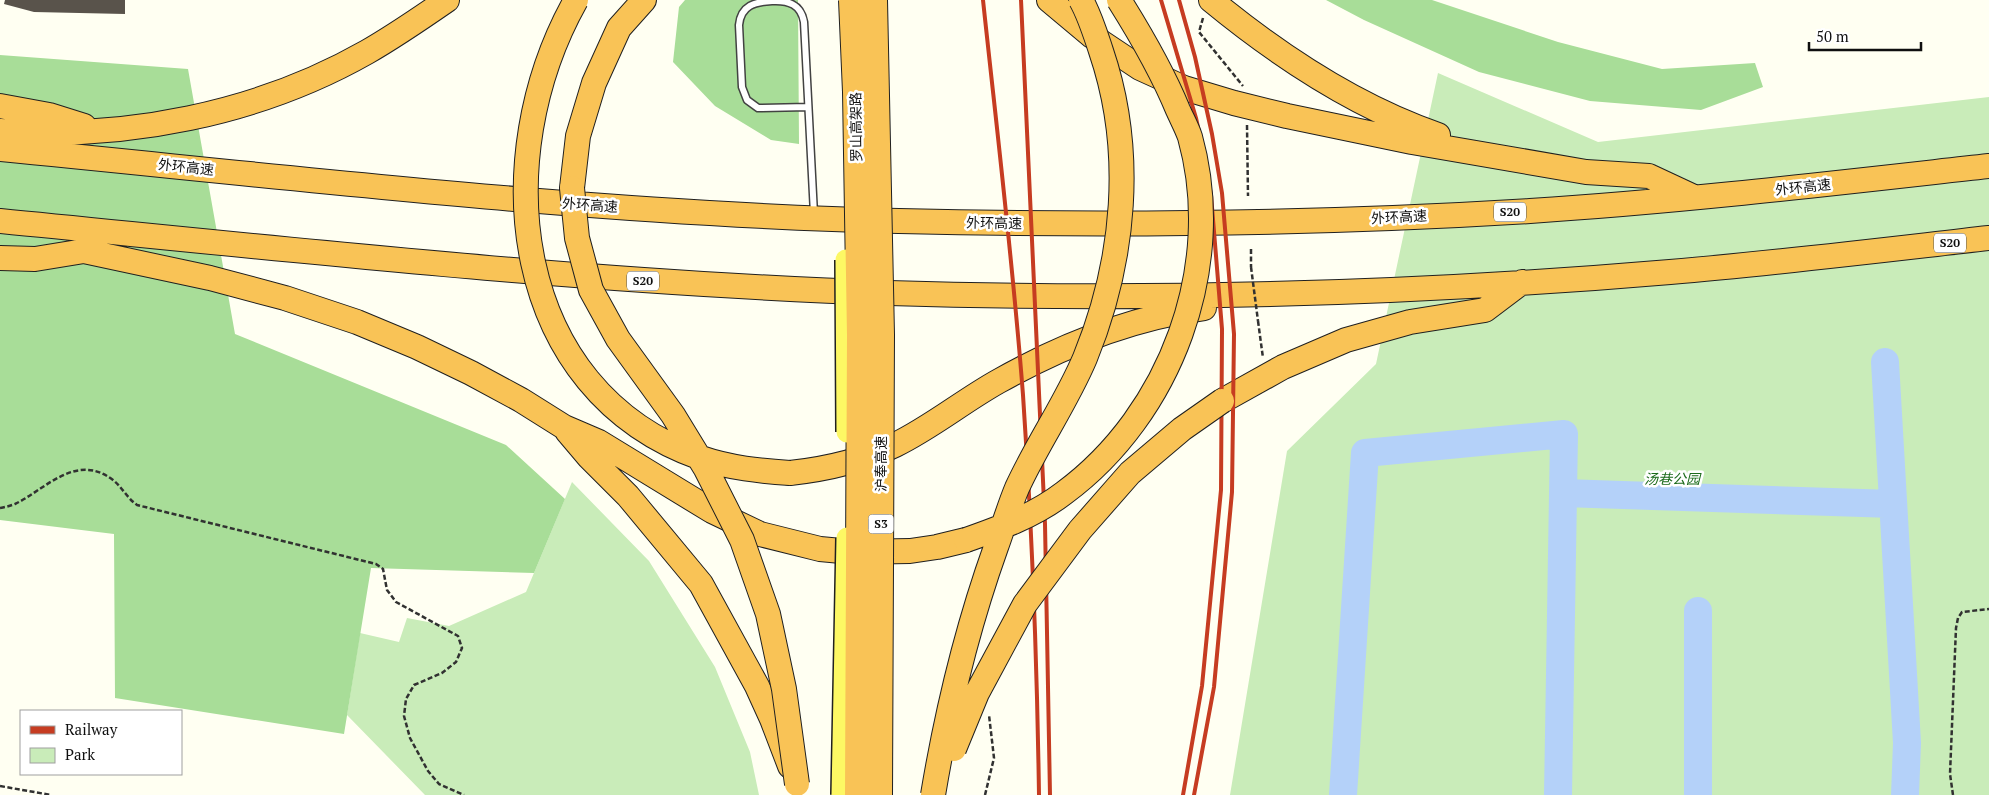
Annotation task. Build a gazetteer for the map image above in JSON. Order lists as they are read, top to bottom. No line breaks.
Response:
{"streets":{"highway":["罗山高架路","外环高速","S20","沪奉高速","S3"]},"crossings":[["罗山高架路","沪奉高速"]],"parks":["汤巷公园"],"legend":["Railway","Park"],"scale_bar":"50 m"}
